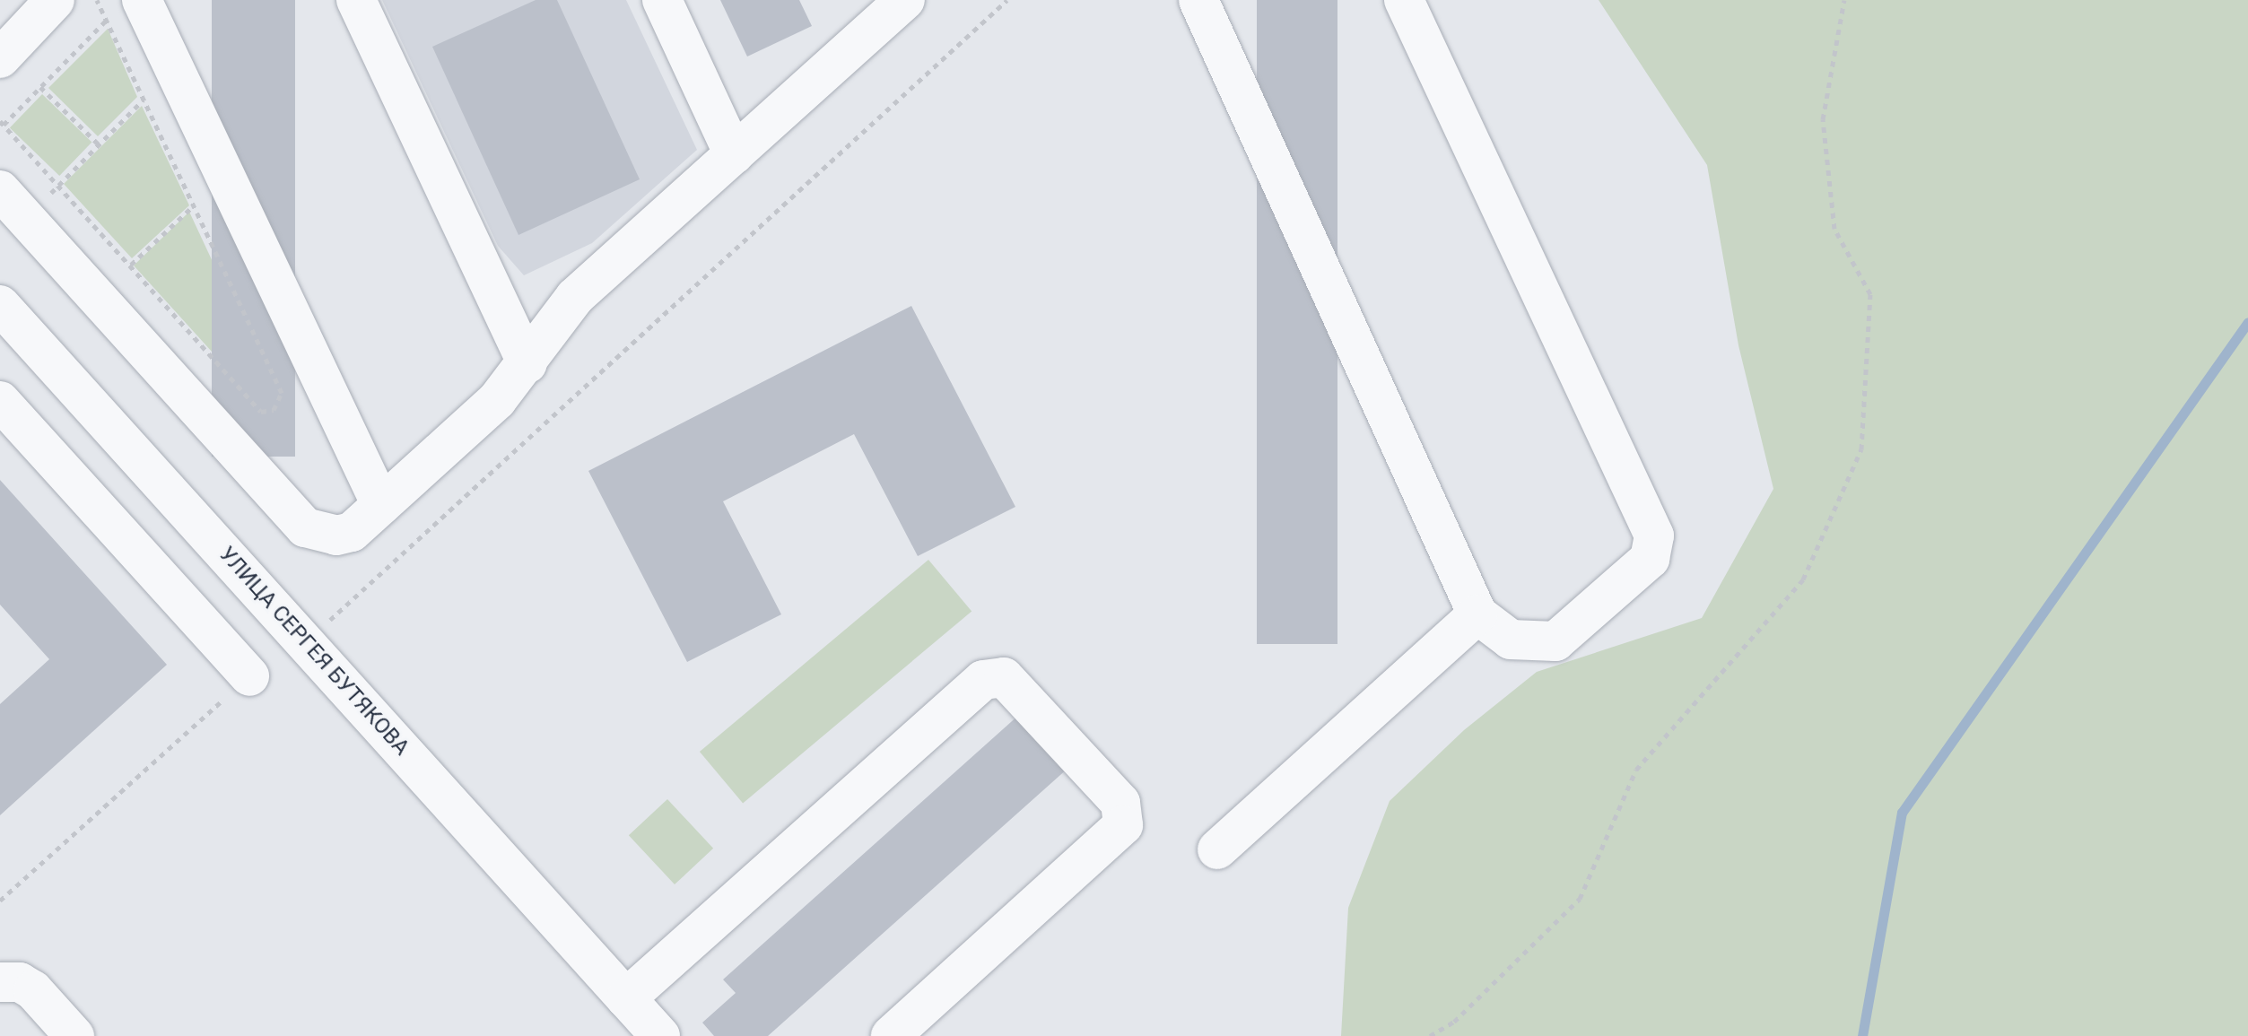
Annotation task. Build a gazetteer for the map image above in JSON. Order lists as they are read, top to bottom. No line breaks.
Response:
{"streets":{"street":["УЛИЦА СЕРГЕЯ БУТЯКОВА"]}}
